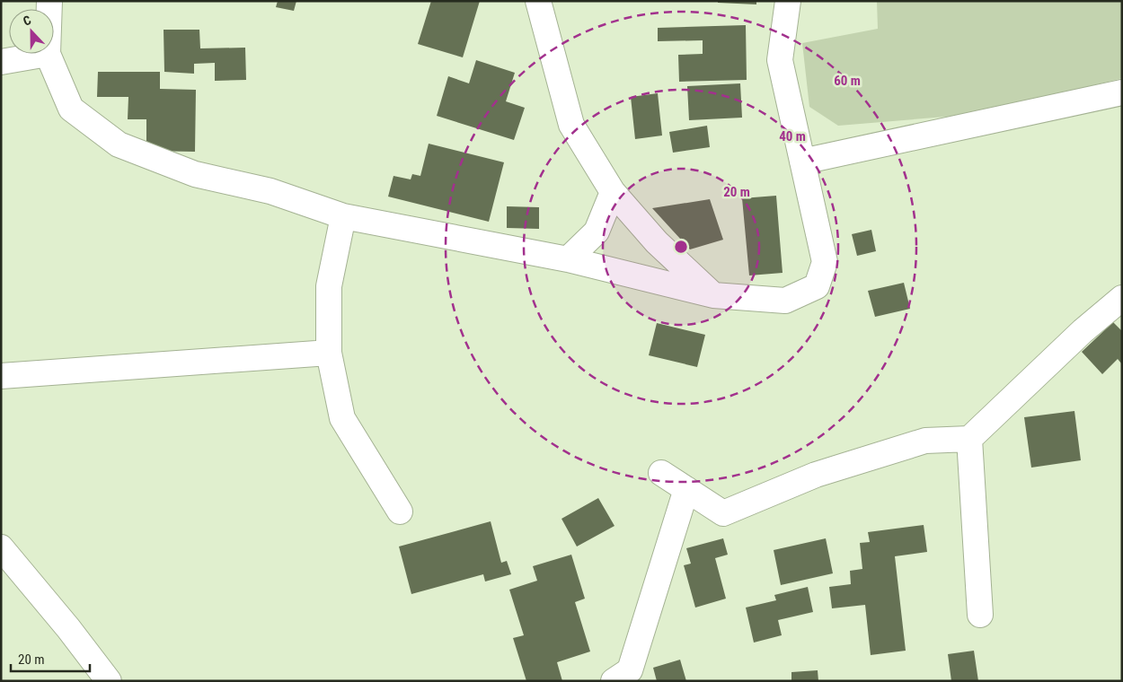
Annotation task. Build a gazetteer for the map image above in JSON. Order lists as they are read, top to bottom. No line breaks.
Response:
{"scale_bar":"20 m","north":"top","rings":["60 m","40 m","20 m"]}
